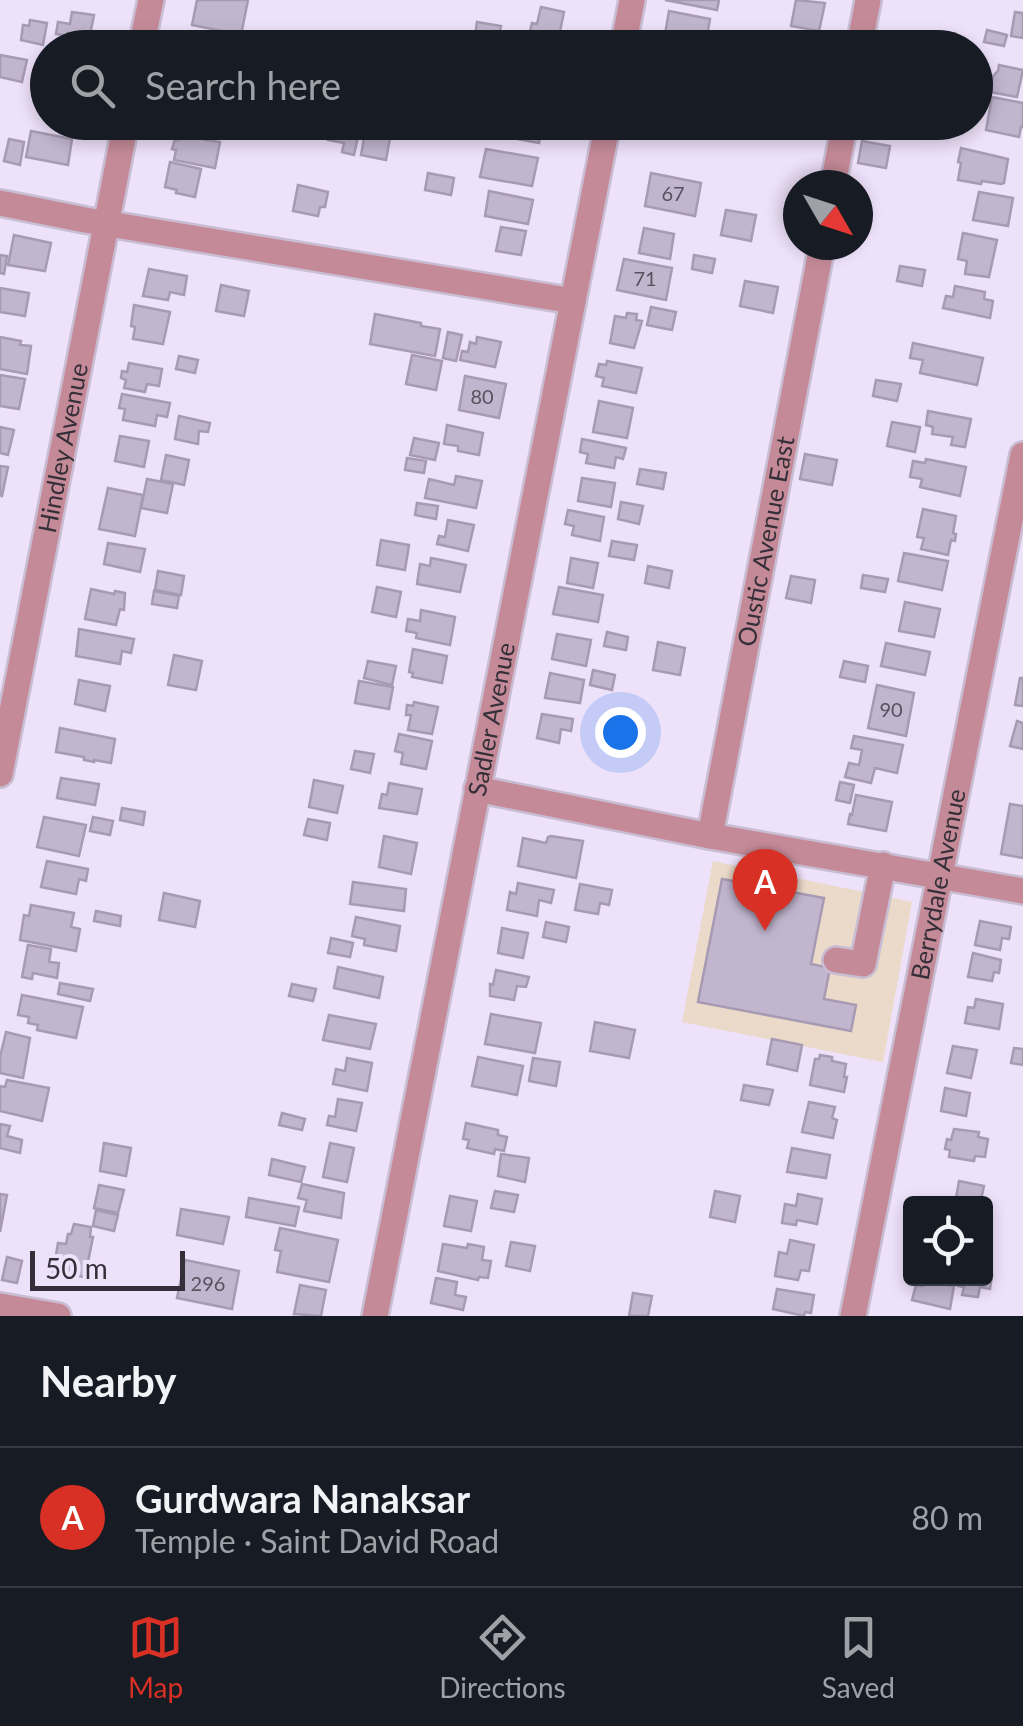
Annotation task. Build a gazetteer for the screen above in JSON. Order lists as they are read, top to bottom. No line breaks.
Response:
{"streets":{"street":["Hindley Avenue","Oustic Avenue East","Sadler Avenue","Berrydale Avenue"]},"house_numbers":["67","71","80","90","296"],"scale_bar":"50 m","north":"bottom right","page":{"search":"Search here","pins":"A","scale":"50 m","heading":"Nearby","list":[{"mark":"A","name":"Gurdwara Nanaksar","note":"Temple · Saint David Road","value":"80 m"}],"nav":["Map","Directions","Saved"]}}
